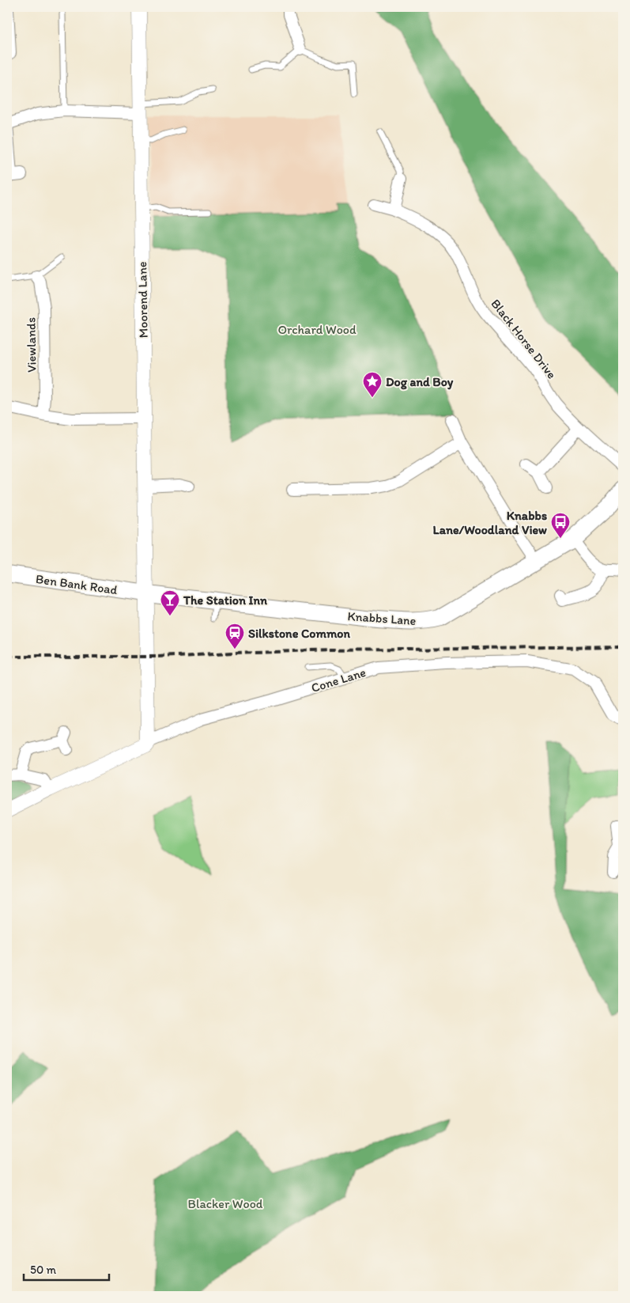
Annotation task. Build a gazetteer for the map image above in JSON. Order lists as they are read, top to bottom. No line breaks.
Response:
{"streets":{"main road":["Ben Bank Road","Knabbs Lane"],"street":["Moorend Lane","Black Horse Drive","Viewlands","Cone Lane"]},"crossings":[["Moorend Lane","Ben Bank Road"],["Moorend Lane","Knabbs Lane"],["Ben Bank Road","Knabbs Lane"]],"parks":["Orchard Wood","Blacker Wood"],"places":{"place":["Dog and Boy"],"bus stop":["Knabbs Lane/Woodland View"],"bar":["The Station Inn"],"station":["Silkstone Common"]},"scale_bar":"50 m"}
